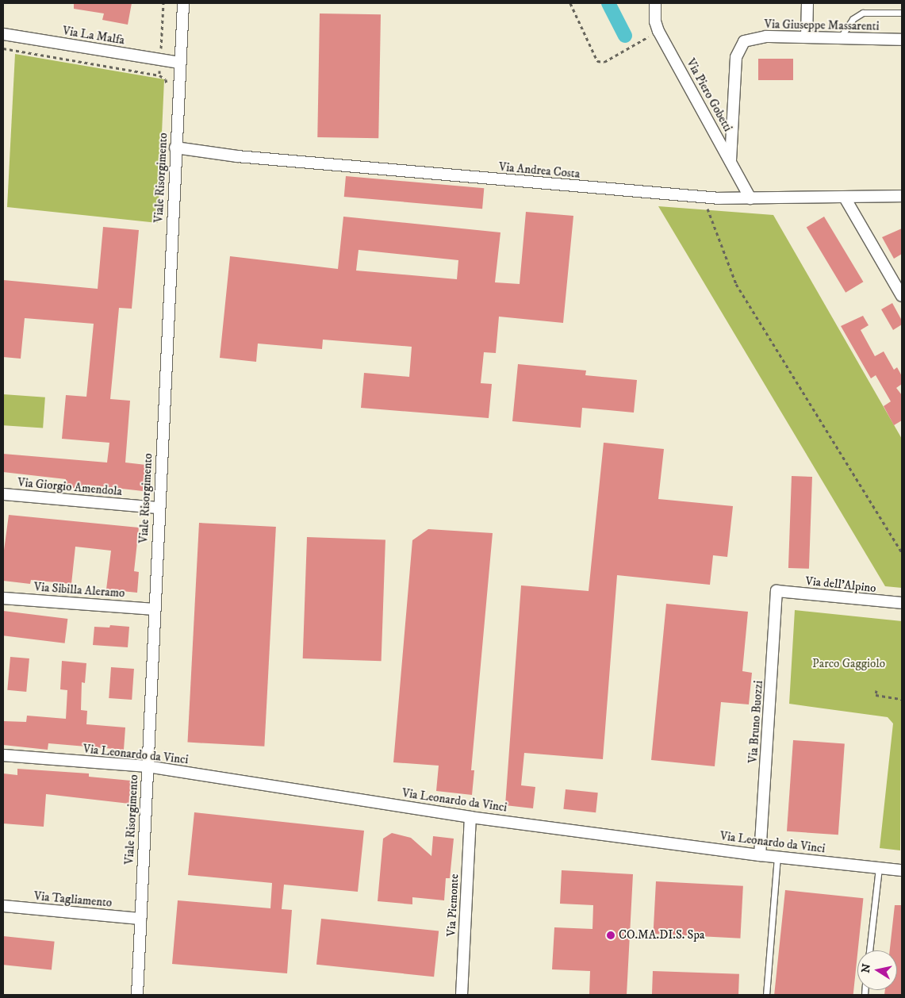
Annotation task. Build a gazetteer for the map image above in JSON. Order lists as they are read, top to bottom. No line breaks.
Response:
{"streets":{"street":["Via Giuseppe Massarenti","Via La Malfa","Via Piero Gobetti","Via Andrea Costa","Viale Risorgimento","Via Giorgio Amendola","Via dell'Alpino","Via Sibilla Aleramo","Via Bruno Buozzi","Via Leonardo da Vinci","Via Tagliamento","Via Piemonte"]},"crossings":[["Via Giuseppe Massarenti","Via Piero Gobetti"],["Via La Malfa","Viale Risorgimento"],["Via Piero Gobetti","Via Andrea Costa"],["Via Andrea Costa","Viale Risorgimento"],["Viale Risorgimento","Via Giorgio Amendola"],["Viale Risorgimento","Via Sibilla Aleramo"],["Viale Risorgimento","Via Leonardo da Vinci"],["Viale Risorgimento","Via Tagliamento"],["Via dell'Alpino","Via Bruno Buozzi"],["Via Bruno Buozzi","Via Leonardo da Vinci"],["Via Leonardo da Vinci","Via Piemonte"]],"parks":["Parco Gaggiolo"],"places":["CO.MA.DI.S. Spa"],"north":"left"}
